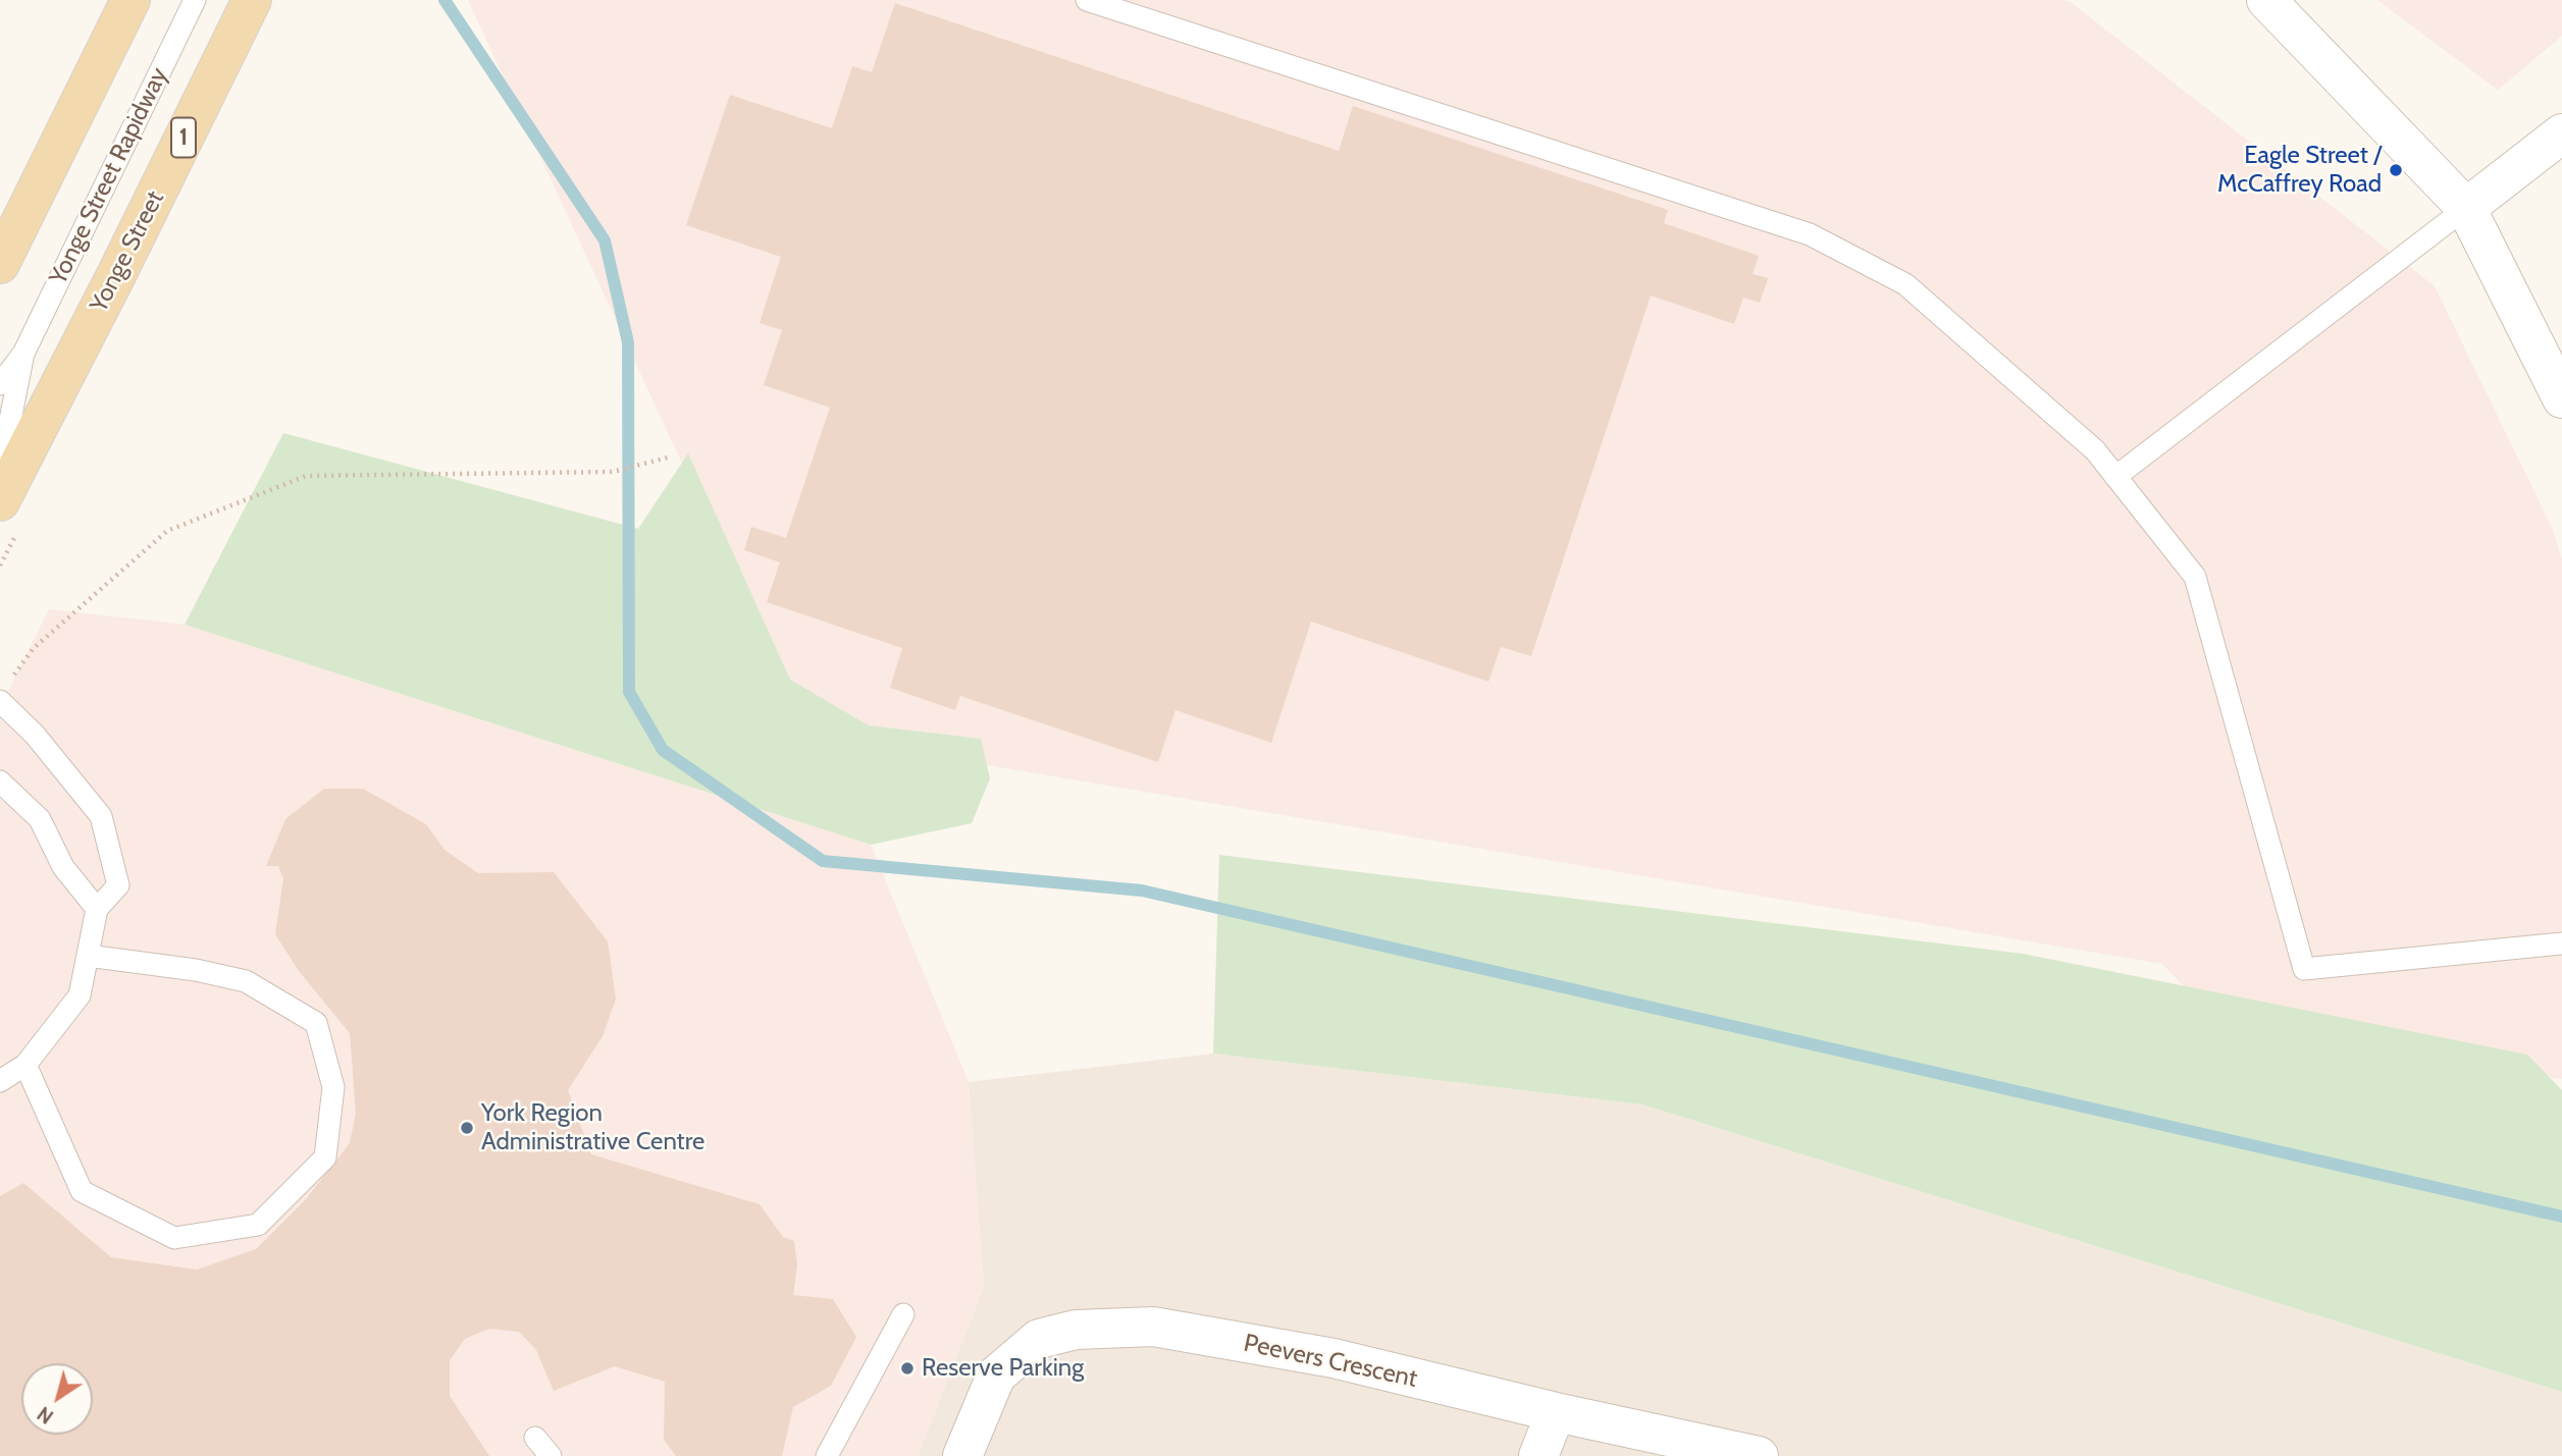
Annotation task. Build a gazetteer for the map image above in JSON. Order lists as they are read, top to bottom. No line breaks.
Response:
{"streets":{"main road":["1","Yonge Street"],"street":["Peevers Crescent"],"lane":["Yonge Street Rapidway"]},"places":["Eagle Street / McCaffrey Road","York Region Administrative Centre","Reserve Parking"],"north":"bottom left"}
